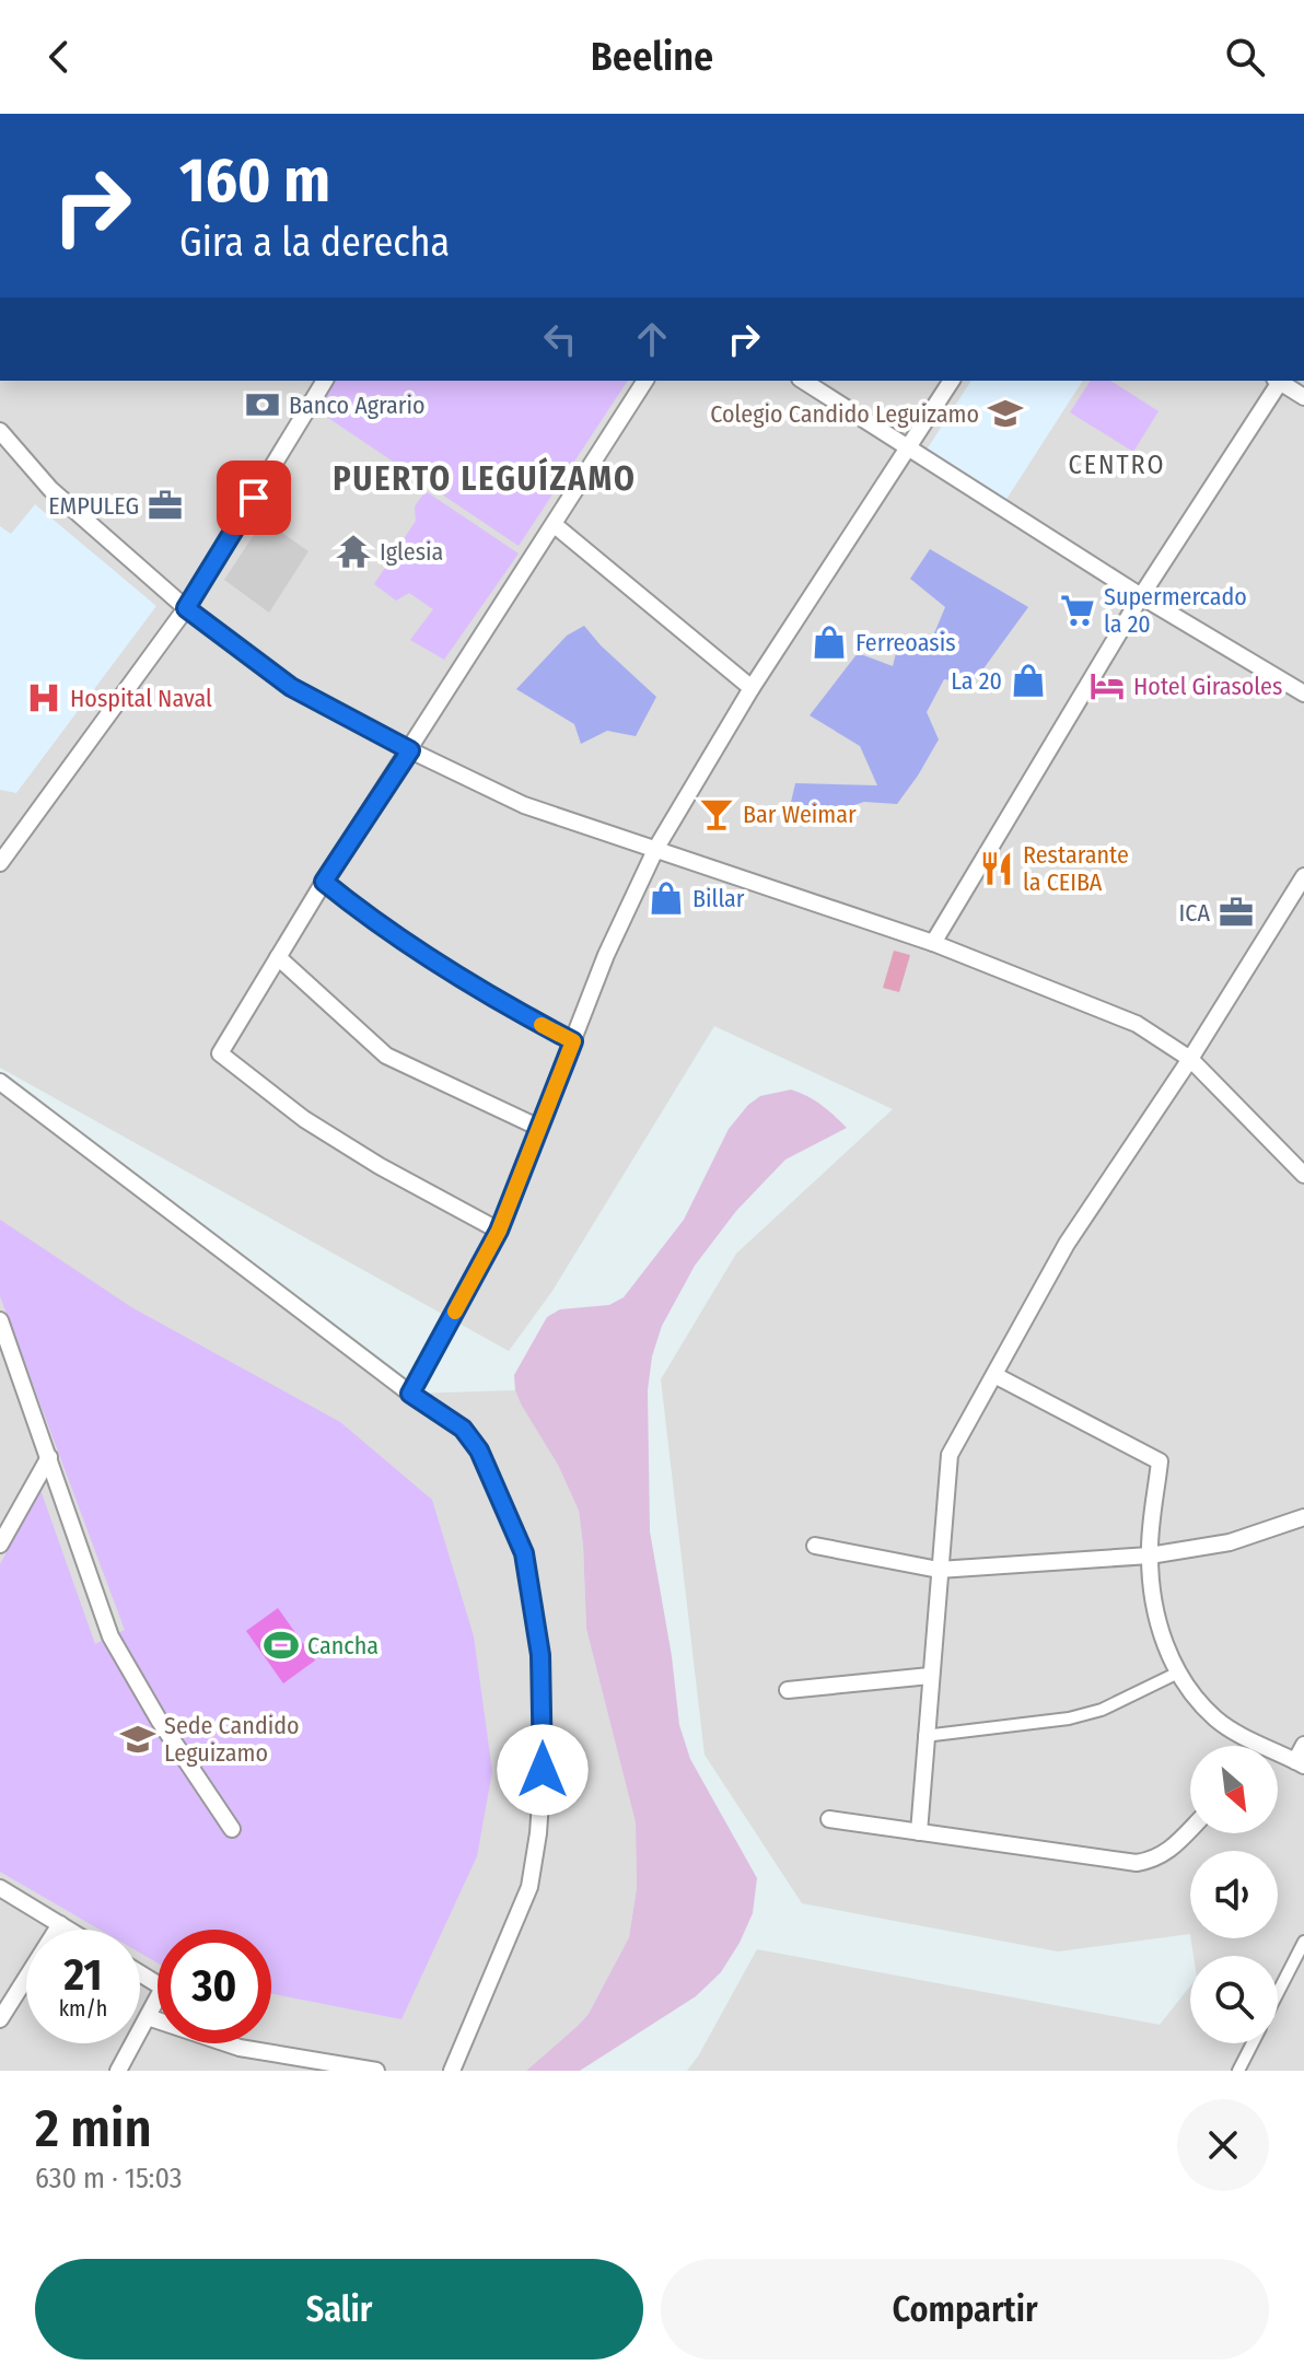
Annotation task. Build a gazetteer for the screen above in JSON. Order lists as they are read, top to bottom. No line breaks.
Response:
{"districts":["CENTRO","PUERTO LEGUÍZAMO"],"places":{"bank":["Banco Agrario"],"school or university":["Colegio Candido Leguizamo","Sede Candido Leguizamo"],"office":["EMPULEG","ICA"],"temple":["Iglesia"],"supermarket":["Supermercado la 20"],"shop":["Ferreoasis","La 20","Billar"],"hotel":["Hotel Girasoles"],"hospital":["Hospital Naval"],"bar":["Bar Weimar"],"restaurant":["Restarante la CEIBA"],"sports":["Cancha"]},"north":"bottom right","page":{"header":"Beeline","turn":["160 m","Gira a la derecha"],"speed":"21 km/h","limit":"30","heading":["2 min","630 m · 15:03"],"buttons":["Salir","Compartir"]}}
